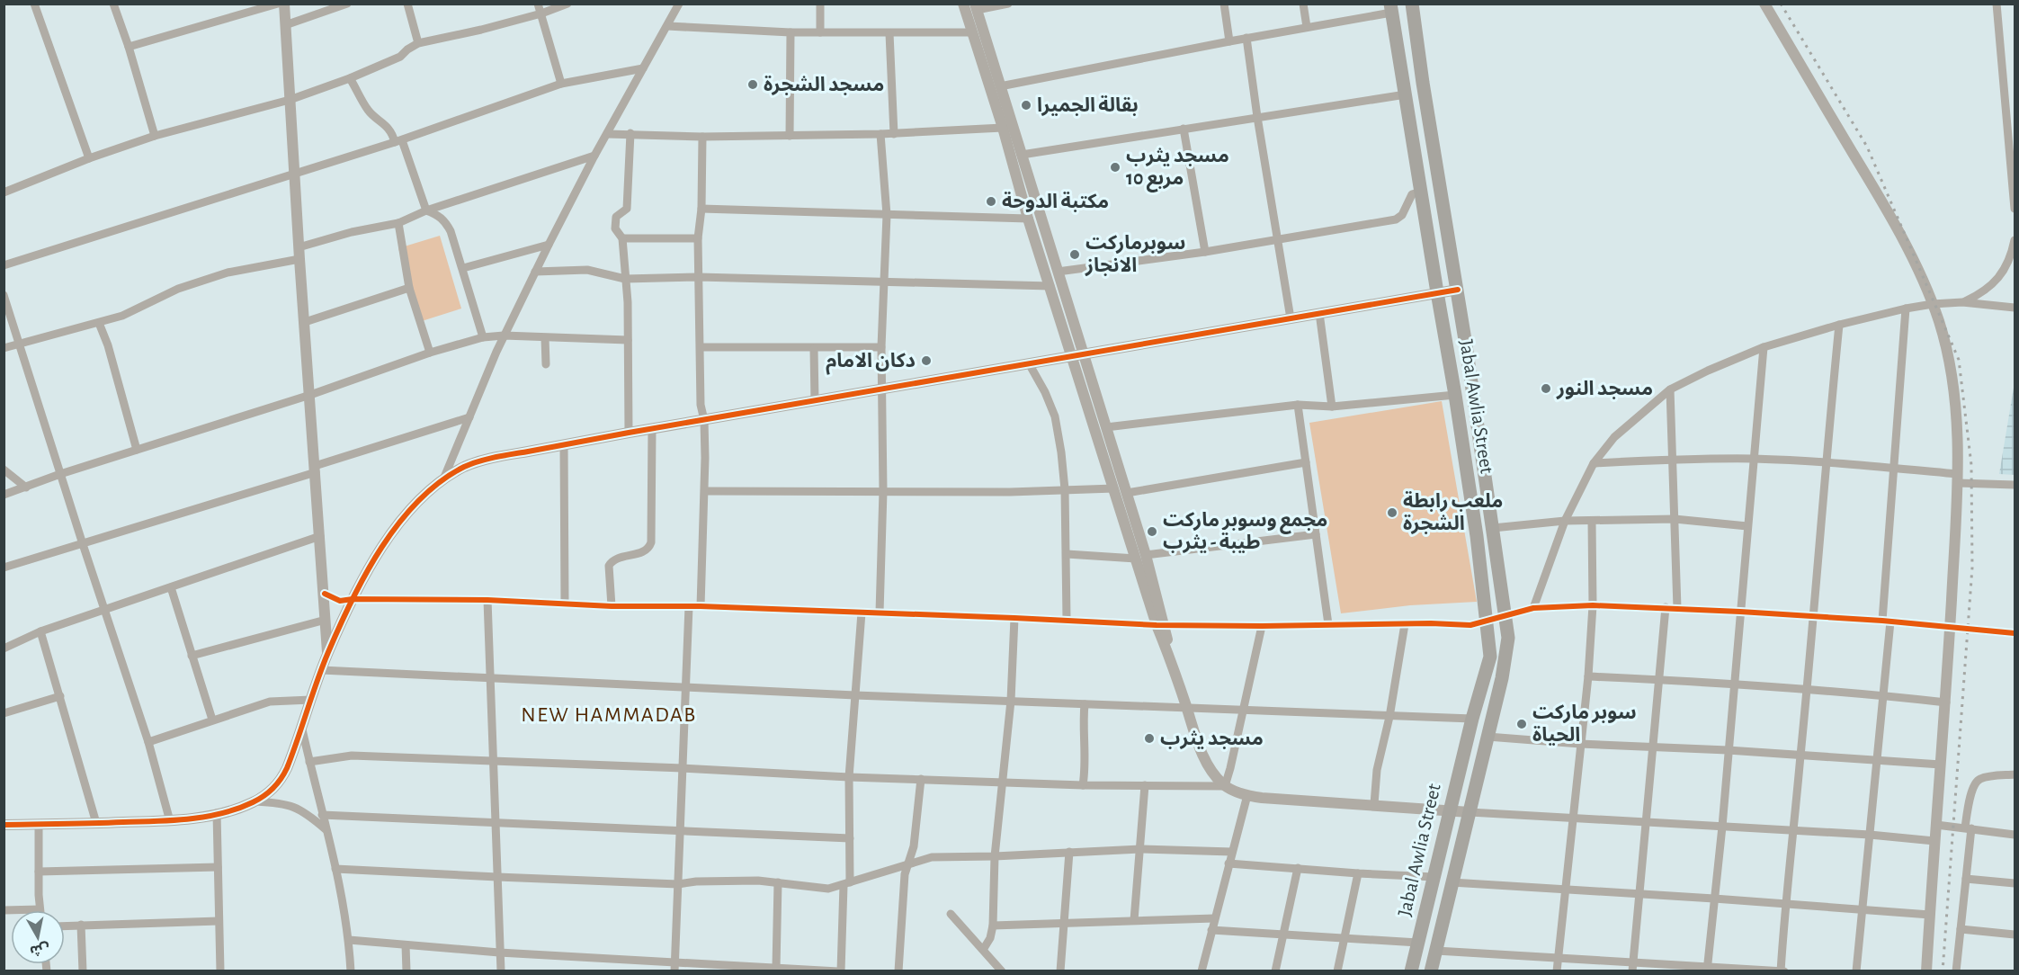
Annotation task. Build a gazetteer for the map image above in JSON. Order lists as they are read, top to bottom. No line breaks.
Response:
{"streets":{"main road":["Jabal Awlia Street"]},"districts":["NEW HAMMADAB"],"places":["مسجد الشجرة","بقالة الجميرا","مسجد يثرب مربع 10","مكتبة الدوحة","سوبرماركت الانجاز","دكان الامام","مسجد النور","ملعب رابطة الشجرة","مجمع وسوبر ماركت طيبة - يثرب","سوبر ماركت الحياة","مسجد يثرب"],"north":"bottom"}
